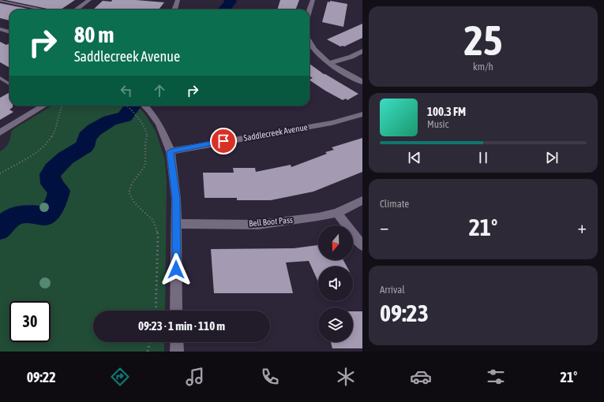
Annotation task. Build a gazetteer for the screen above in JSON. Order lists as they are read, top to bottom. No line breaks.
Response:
{"streets":{"street":["Saddlecreek Avenue","Bell Boot Pass"]},"north":"bottom","page":{"tile":[["25","km/h"],"Climate",["Arrival","09:23"]],"turn":["80 m","Saddlecreek Avenue"],"song":["100.3 FM","Music"],"heat":["−","21°","+"],"limit":"30","trip":"09:23 · 1 min · 110 m","tabs":["09:22","21°"]}}
